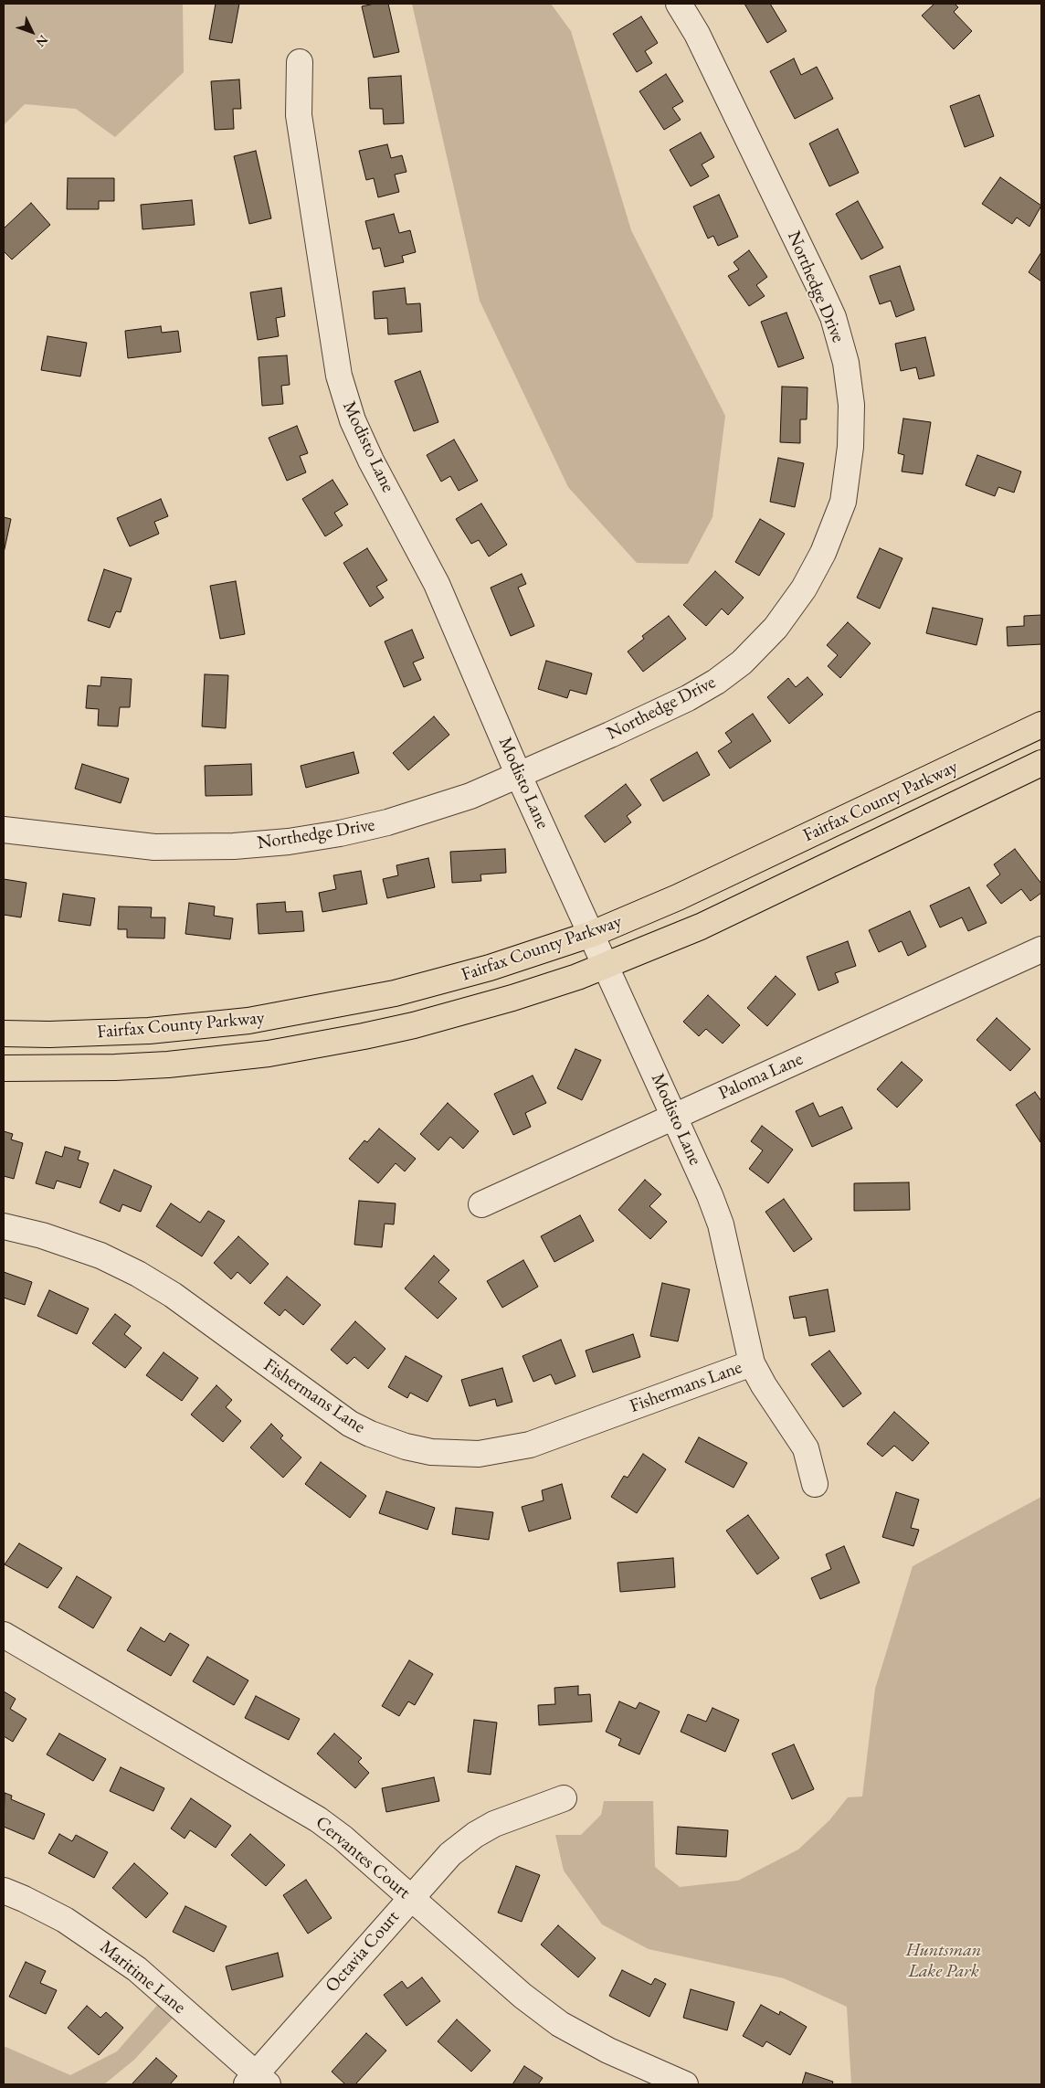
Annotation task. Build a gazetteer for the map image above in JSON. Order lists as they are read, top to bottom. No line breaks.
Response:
{"streets":{"highway":["Fairfax County Parkway"],"street":["Northedge Drive","Modisto Lane","Paloma Lane","Fishermans Lane","Cervantes Court","Octavia Court","Maritime Lane"]},"crossings":[["Northedge Drive","Modisto Lane"],["Modisto Lane","Fairfax County Parkway"],["Modisto Lane","Paloma Lane"],["Modisto Lane","Fishermans Lane"],["Cervantes Court","Octavia Court"],["Octavia Court","Maritime Lane"]],"parks":["Huntsman Lake Park"],"north":"bottom right"}
